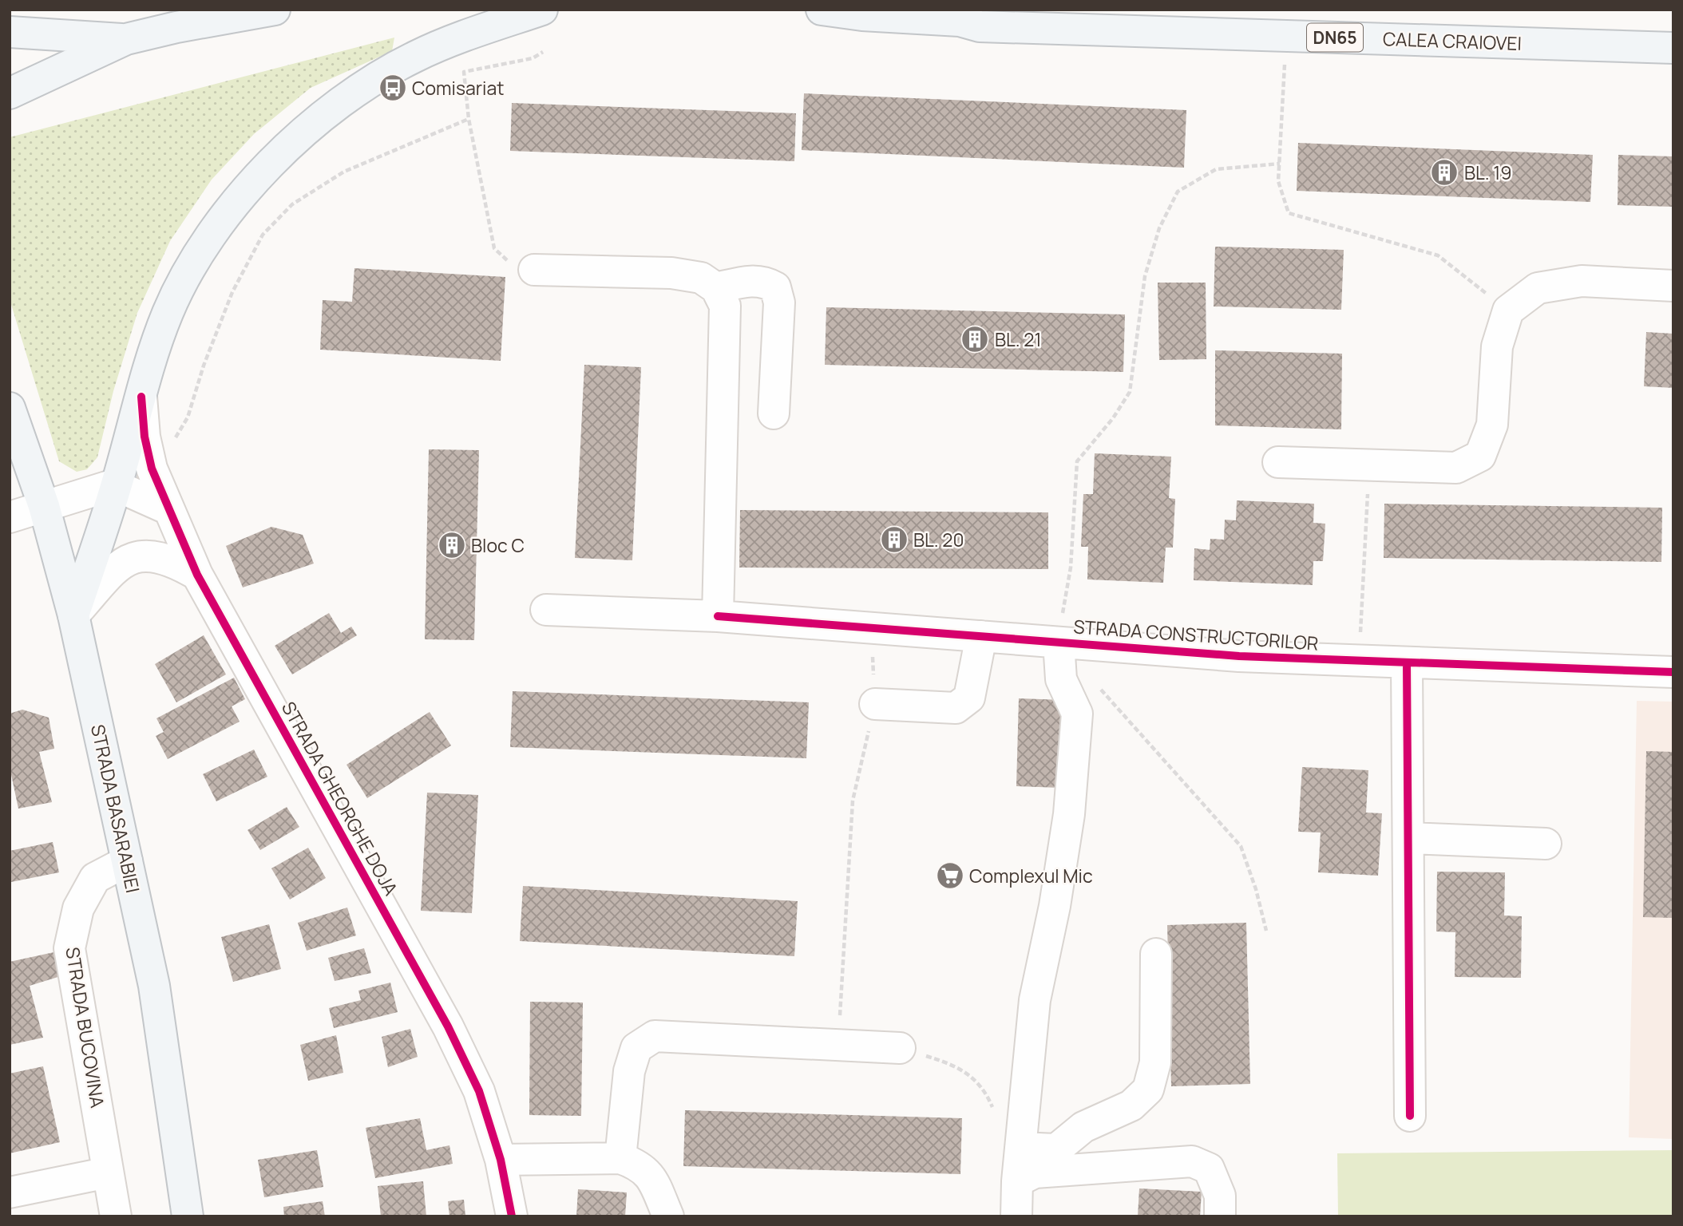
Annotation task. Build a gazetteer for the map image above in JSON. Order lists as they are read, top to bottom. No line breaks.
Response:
{"streets":{"main road":["DN65","CALEA CRAIOVEI","STRADA BASARABIEI"],"street":["STRADA CONSTRUCTORILOR","STRADA GHEORGHE DOJA","STRADA BUCOVINA"]},"crossings":[["STRADA BASARABIEI","STRADA BUCOVINA"]],"places":{"bus stop":["Comisariat"],"building":["BL. 19","BL. 21","BL. 20","Bloc C"],"supermarket":["Complexul Mic"]}}
